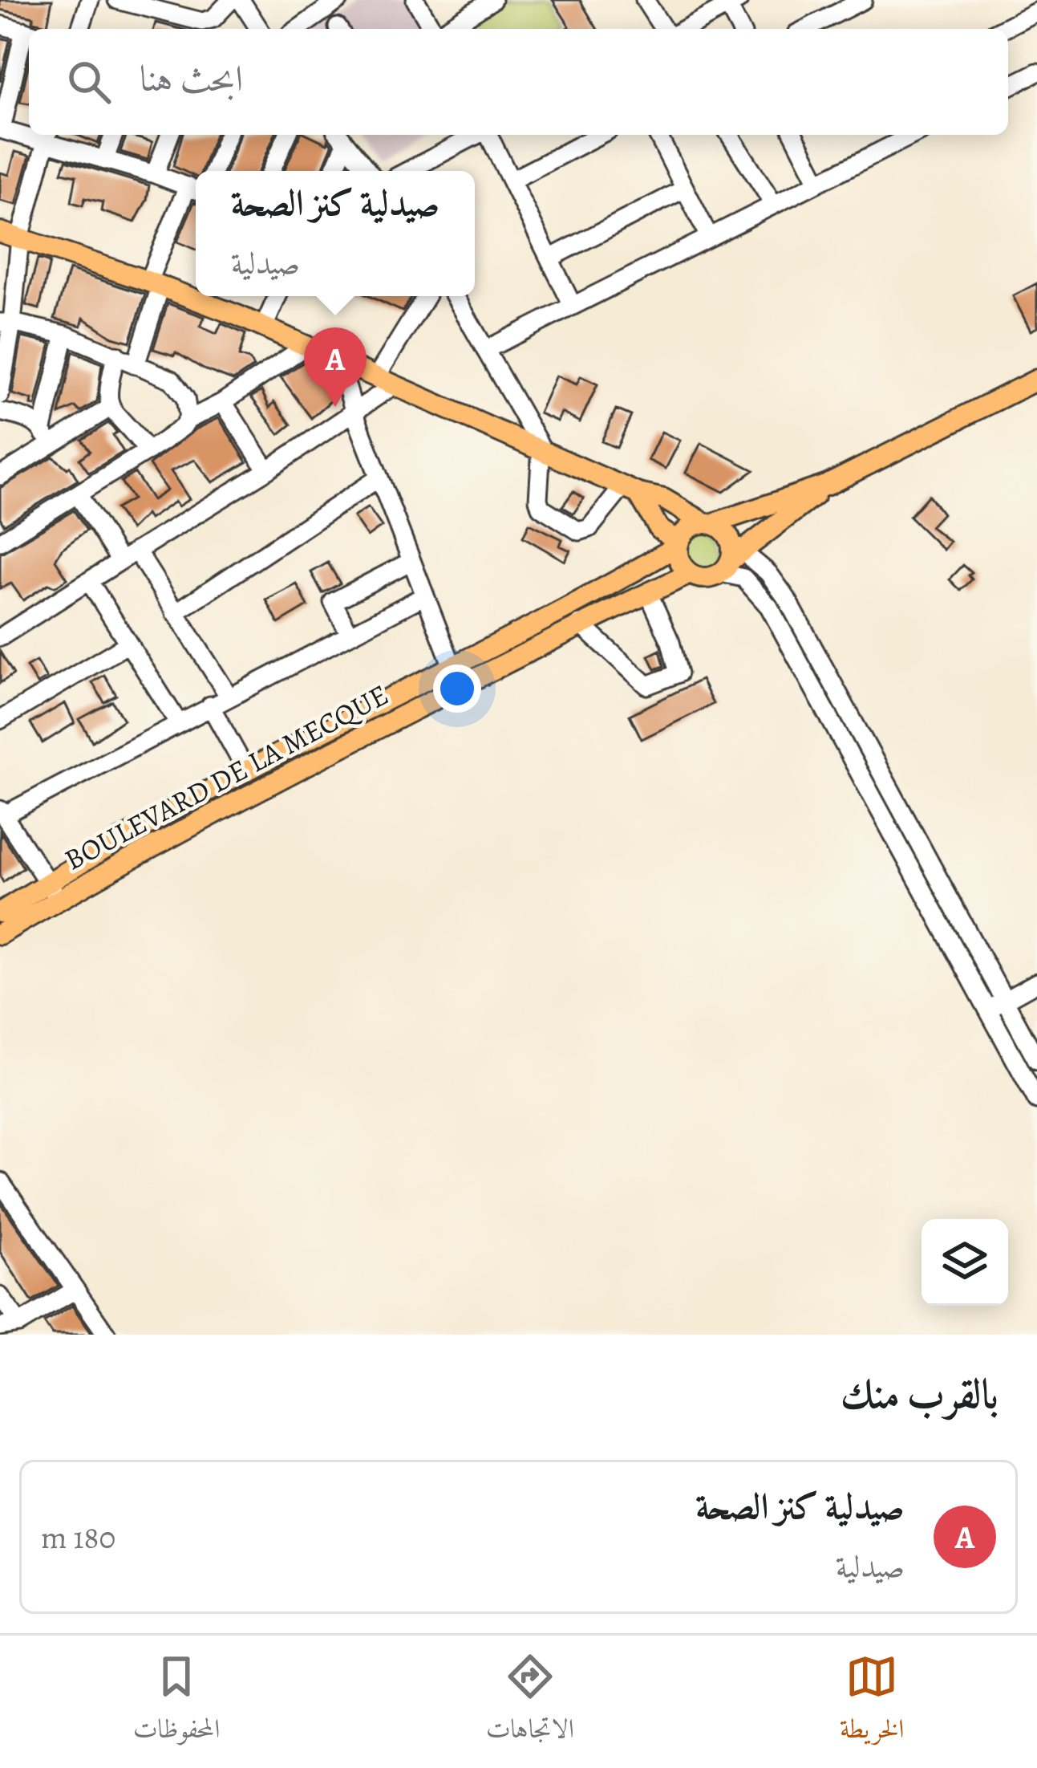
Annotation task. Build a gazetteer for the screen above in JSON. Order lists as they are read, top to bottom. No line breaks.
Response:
{"streets":{"main road":["BOULEVARD DE LA MECQUE"]},"page":{"search":"ابحث هنا","popup":["صيدلية كنز الصحة","صيدلية"],"pins":"A","heading":"بالقرب منك","list":[{"mark":"A","name":"صيدلية كنز الصحة","note":"صيدلية","value":"180 m"}],"nav":["الخريطة","الاتجاهات","المحفوظات"]}}
